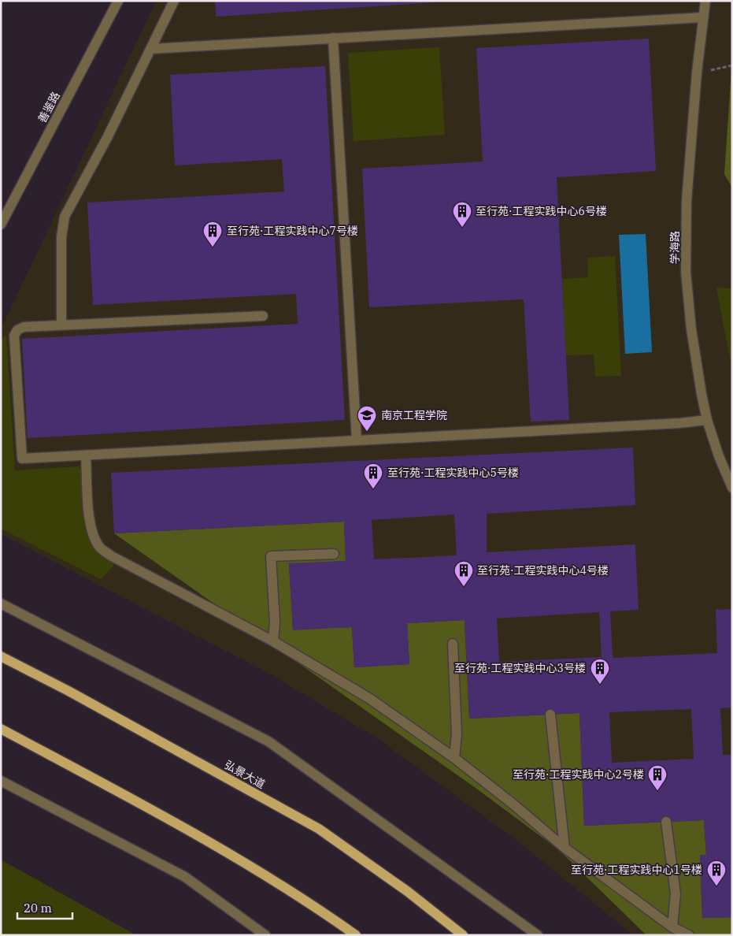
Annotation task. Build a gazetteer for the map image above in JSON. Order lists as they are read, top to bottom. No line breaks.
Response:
{"streets":{"main road":["弘景大道"],"street":["善鉴路","学海路"]},"places":{"building":["至行苑·工程实践中心6号楼","至行苑·工程实践中心7号楼","至行苑·工程实践中心5号楼","至行苑·工程实践中心4号楼","至行苑·工程实践中心3号楼","至行苑·工程实践中心2号楼","至行苑·工程实践中心1号楼"],"school or university":["南京工程学院"]},"scale_bar":"20 m"}
